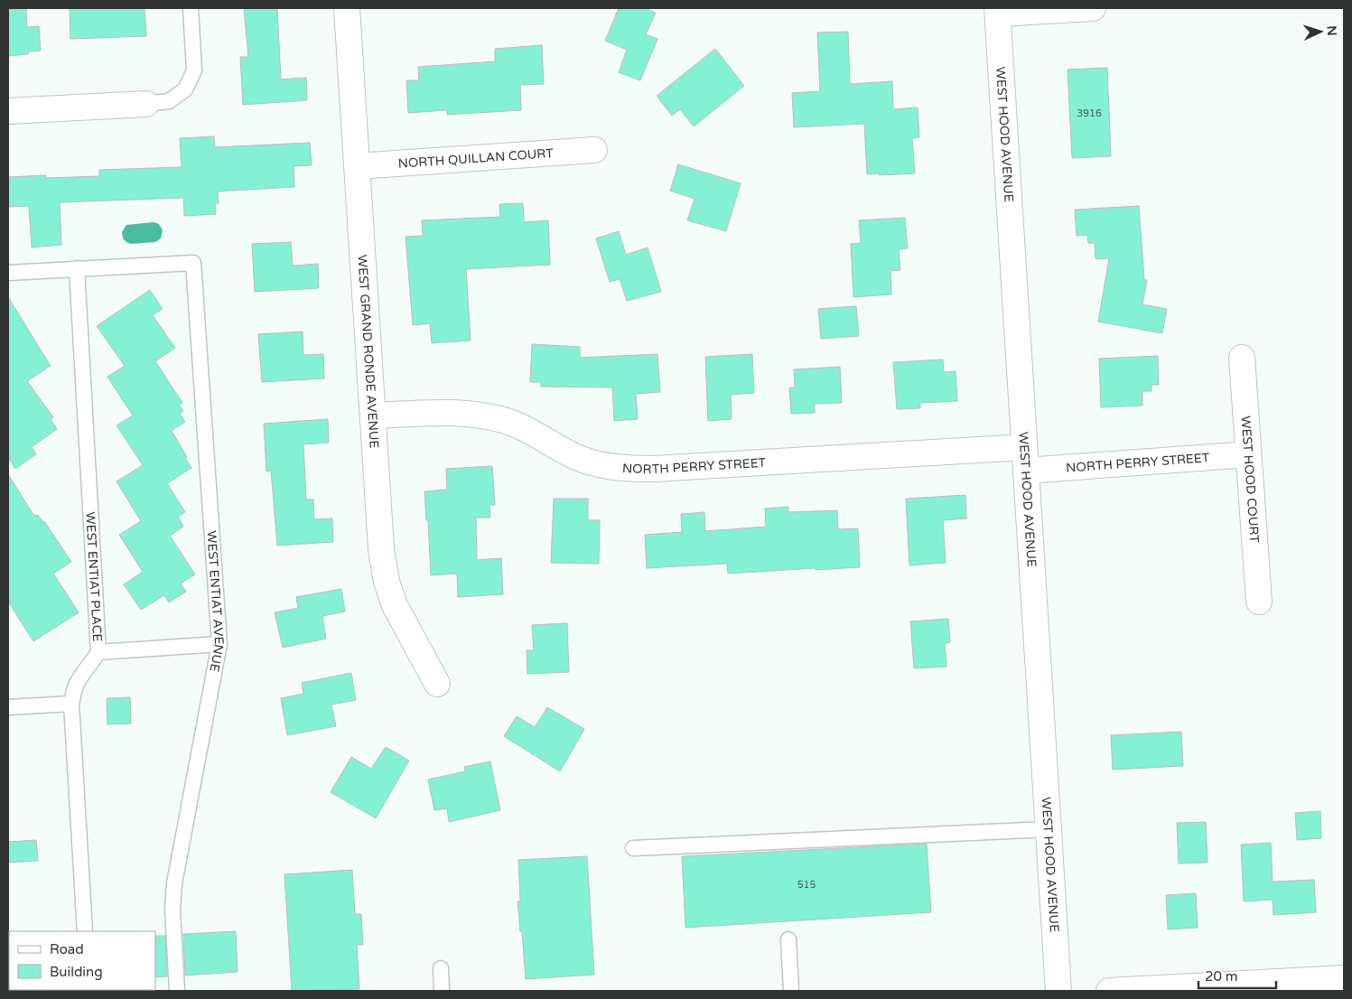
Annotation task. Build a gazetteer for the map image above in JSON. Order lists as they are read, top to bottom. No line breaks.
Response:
{"streets":{"street":["WEST HOOD AVENUE","NORTH QUILLAN COURT","WEST GRAND RONDE AVENUE","NORTH PERRY STREET","WEST HOOD COURT"],"lane":["WEST ENTIAT PLACE","WEST ENTIAT AVENUE"]},"crossings":[["WEST HOOD AVENUE","NORTH PERRY STREET"],["NORTH QUILLAN COURT","WEST GRAND RONDE AVENUE"],["WEST GRAND RONDE AVENUE","NORTH PERRY STREET"],["NORTH PERRY STREET","WEST HOOD COURT"],["WEST ENTIAT PLACE","WEST ENTIAT AVENUE"]],"house_numbers":["3916","515"],"legend":["Road","Building"],"scale_bar":"20 m","north":"right"}
